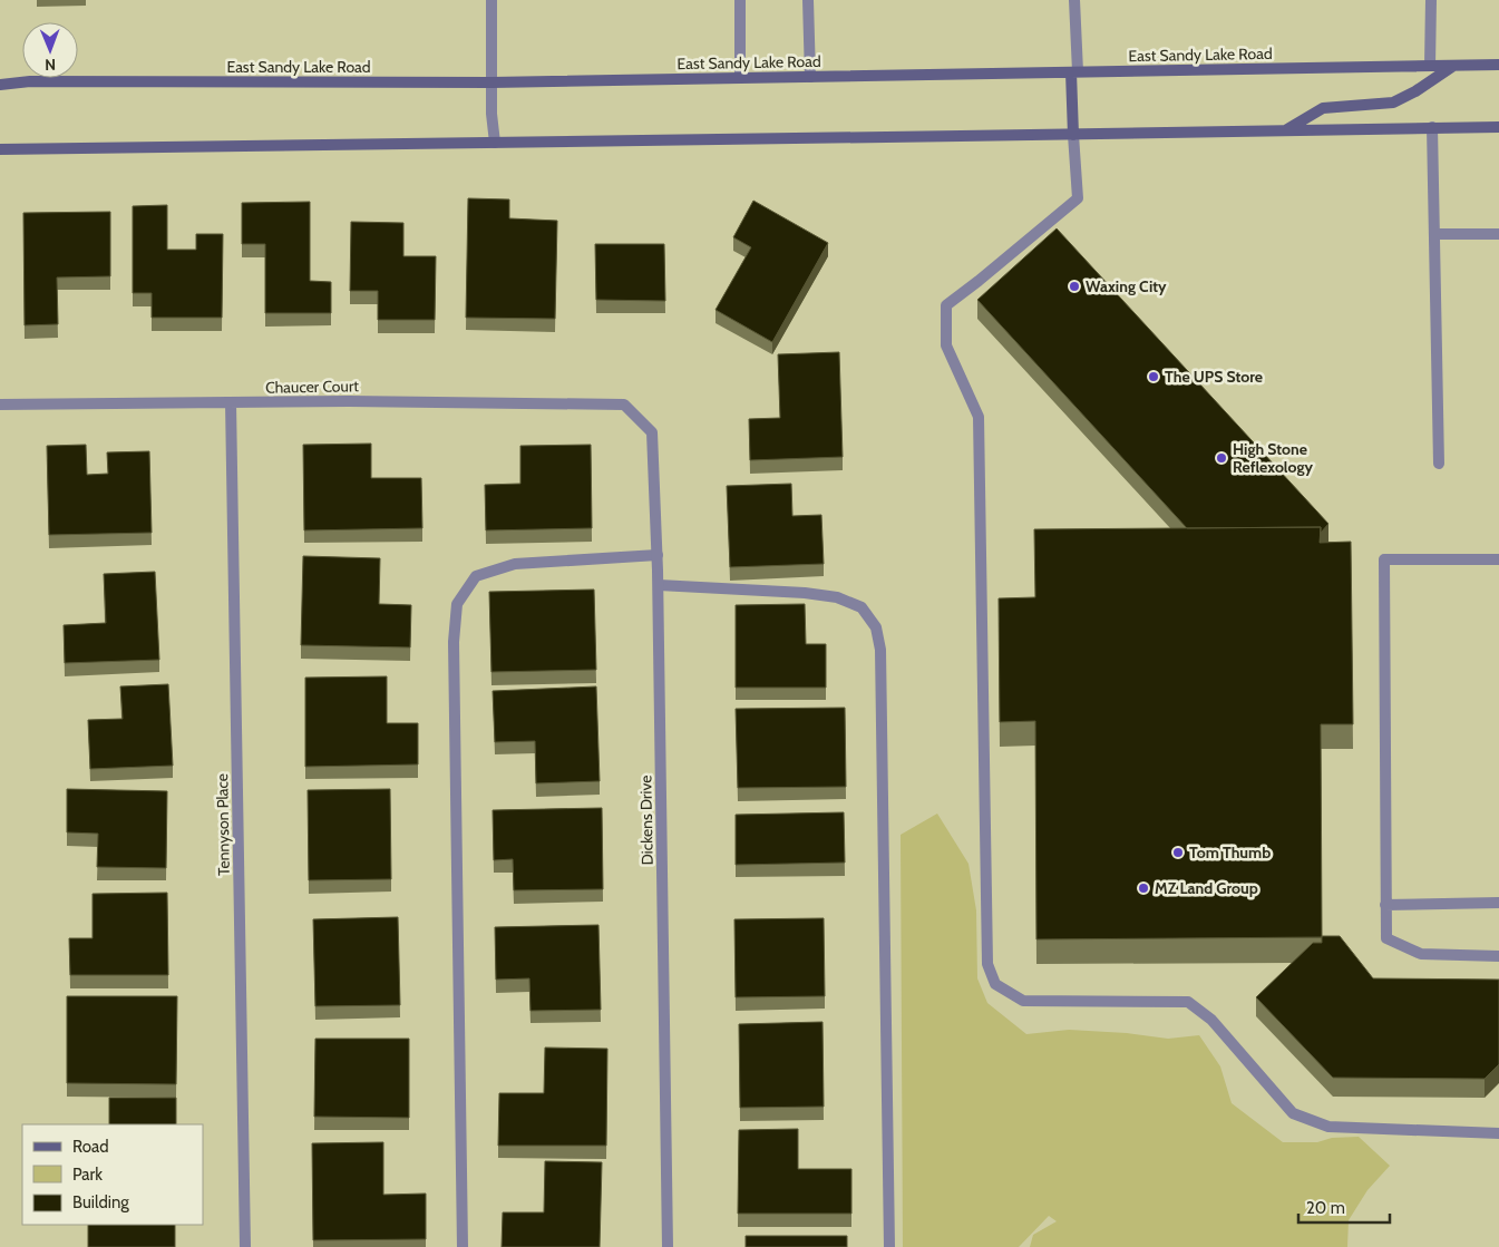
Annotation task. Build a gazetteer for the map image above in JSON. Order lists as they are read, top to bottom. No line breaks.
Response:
{"streets":{"main road":["East Sandy Lake Road"],"street":["Chaucer Court","Dickens Drive","Tennyson Place"]},"crossings":[["Chaucer Court","Dickens Drive"],["Chaucer Court","Tennyson Place"]],"places":["Waxing City","The UPS Store","High Stone Reflexology","Tom Thumb","MZ Land Group"],"legend":["Road","Park","Building"],"scale_bar":"20 m","north":"bottom"}
